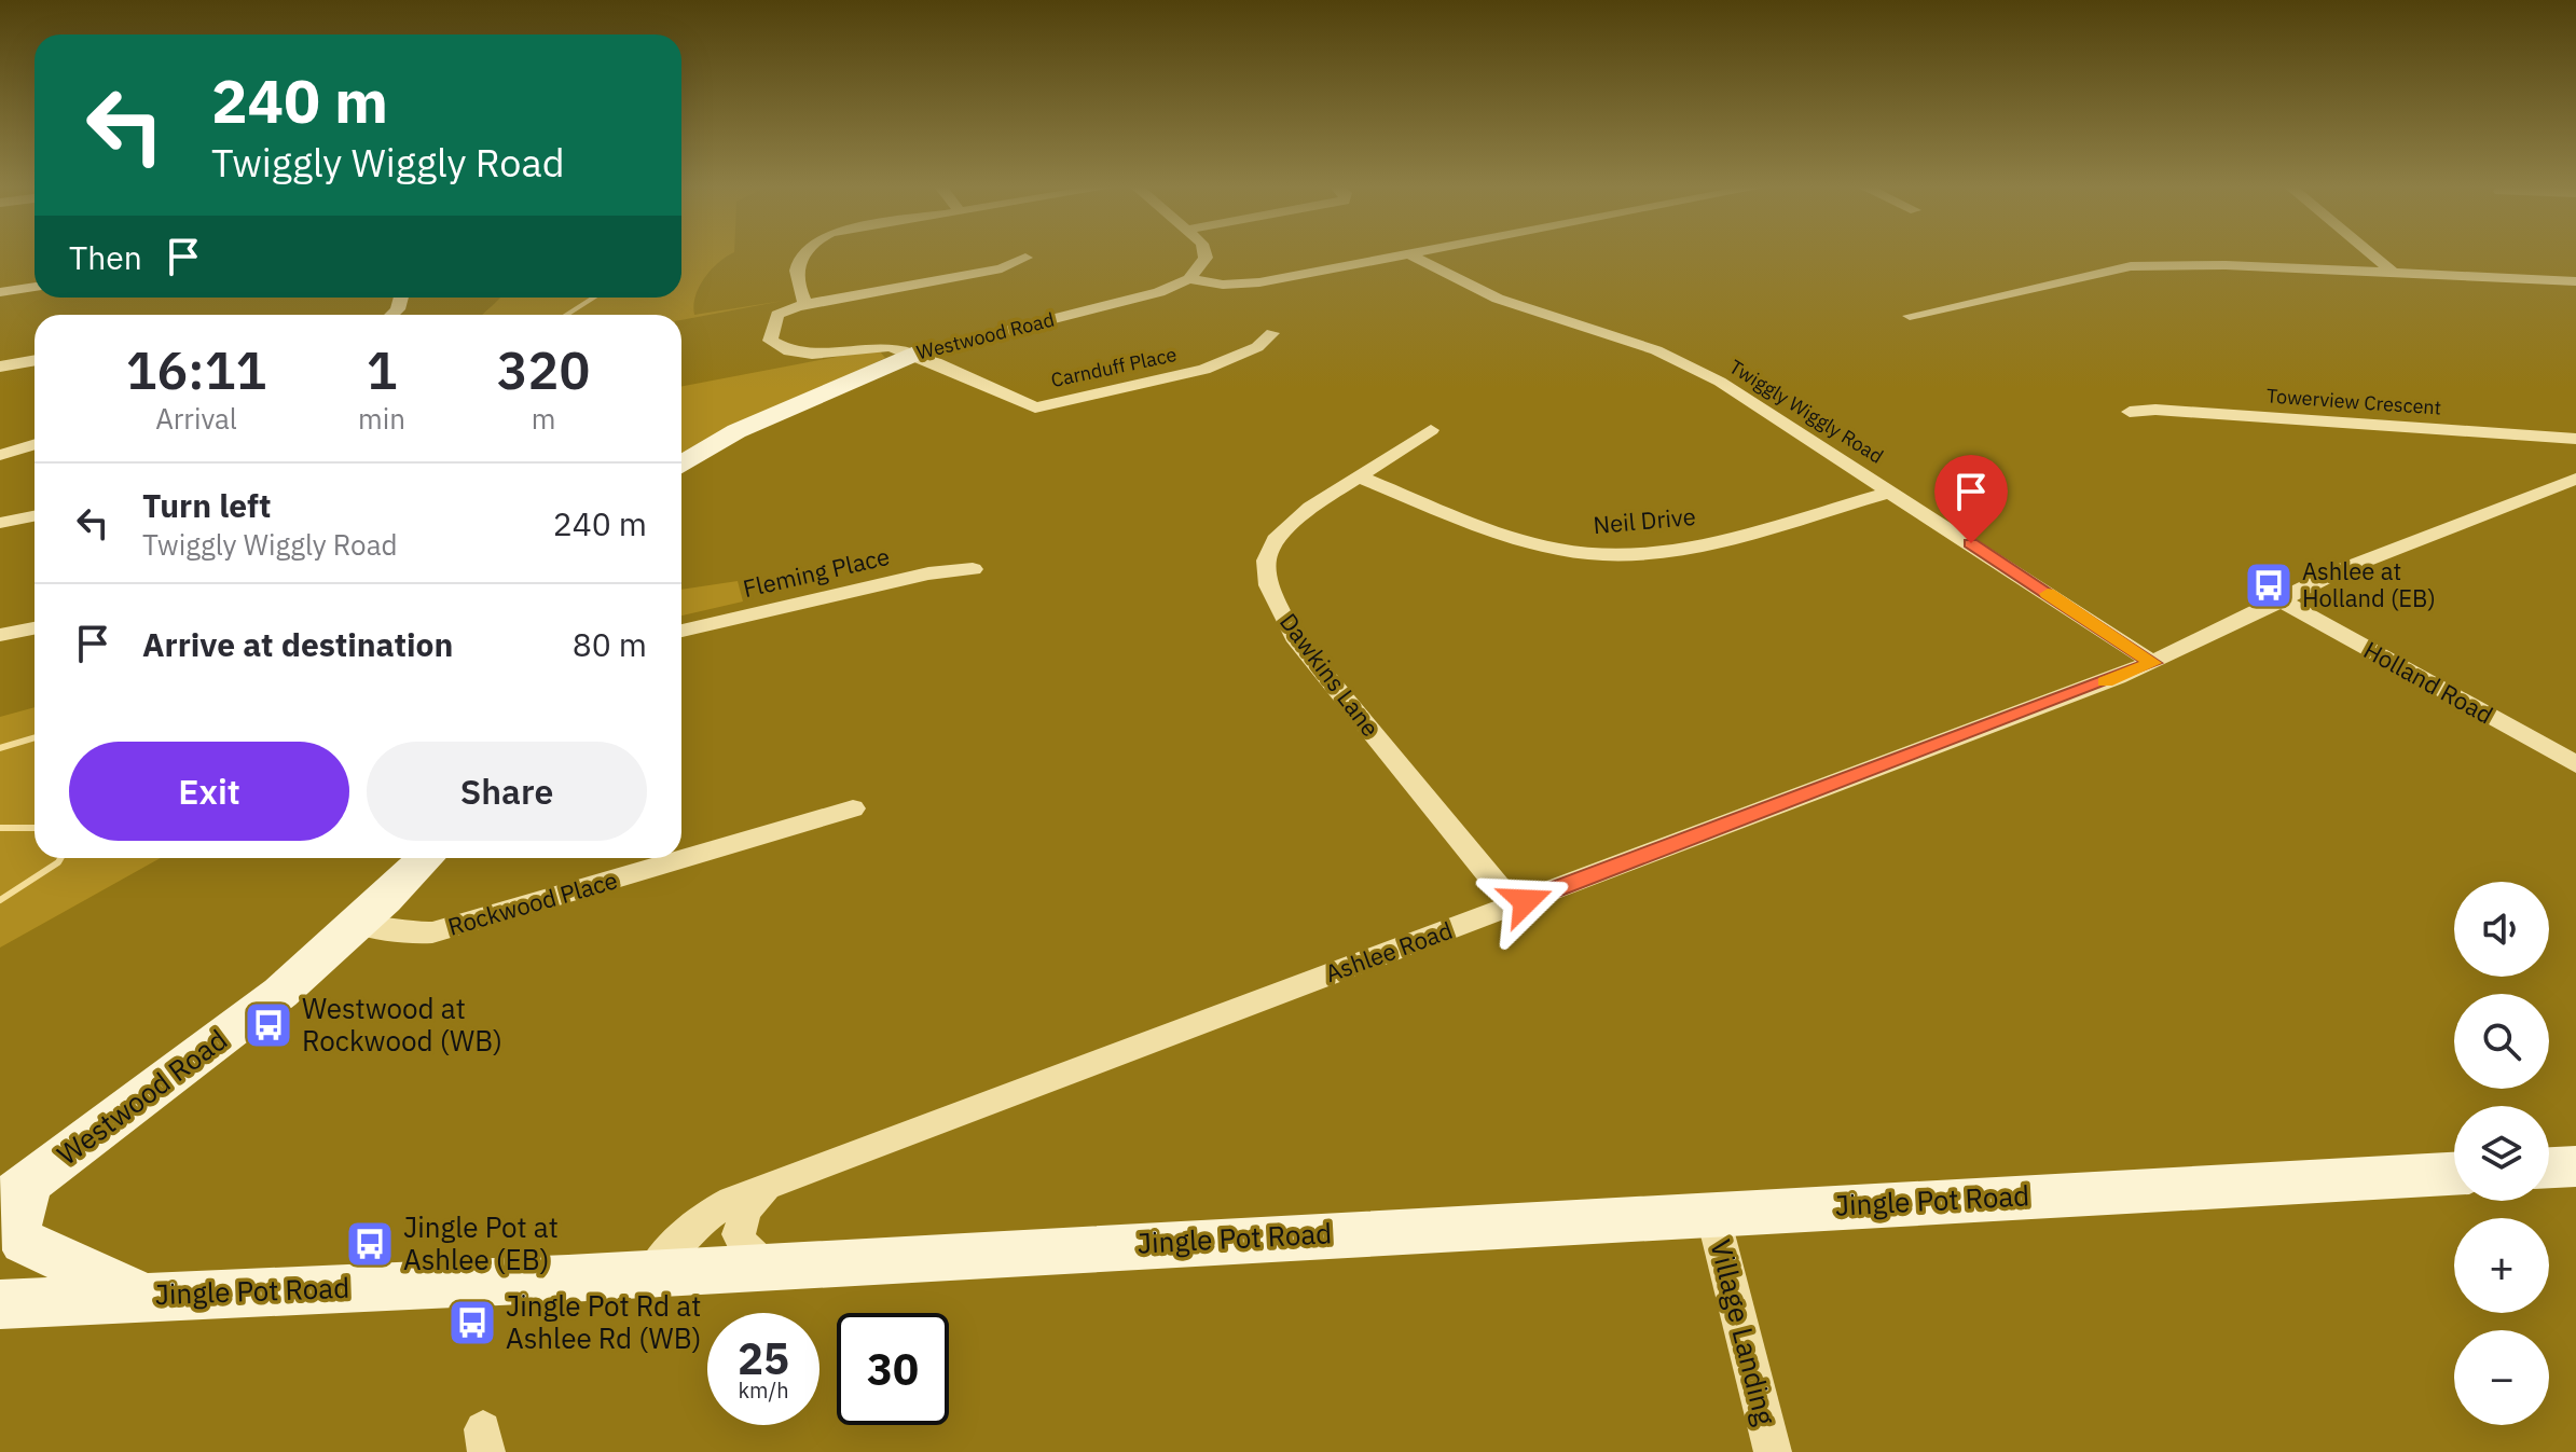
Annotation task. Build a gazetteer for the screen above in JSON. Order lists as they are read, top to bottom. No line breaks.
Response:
{"streets":{"street":["Westwood Road","Carnduff Place","Towerview Crescent","Twiggly Wiggly Road","Neil Drive","Fleming Place","Dawkins Lane","Holland Road","Rockwood Place","Ashlee Road","Jingle Pot Road","Village Landing"]},"crossings":[["Westwood Road","Carnduff Place"],["Westwood Road","Rockwood Place"],["Twiggly Wiggly Road","Neil Drive"],["Twiggly Wiggly Road","Ashlee Road"],["Neil Drive","Dawkins Lane"],["Dawkins Lane","Ashlee Road"],["Holland Road","Ashlee Road"],["Ashlee Road","Jingle Pot Road"],["Jingle Pot Road","Village Landing"]],"places":{"bus stop":["Ashlee at Holland (EB)","Westwood at Rockwood (WB)","Jingle Pot at Ashlee (EB)","Jingle Pot Rd at Ashlee Rd (WB)"]},"page":{"turn":["240 m","Twiggly Wiggly Road"],"then":"Then","eta":["16:11","Arrival","1","min","320","m"],"list":[{"name":"Turn left","note":"Twiggly Wiggly Road","value":"240 m"},{"name":"Arrive at destination","value":"80 m"}],"buttons":["Exit","Share"],"map_buttons":["+","−"],"speed":"25 km/h","limit":"30"}}
